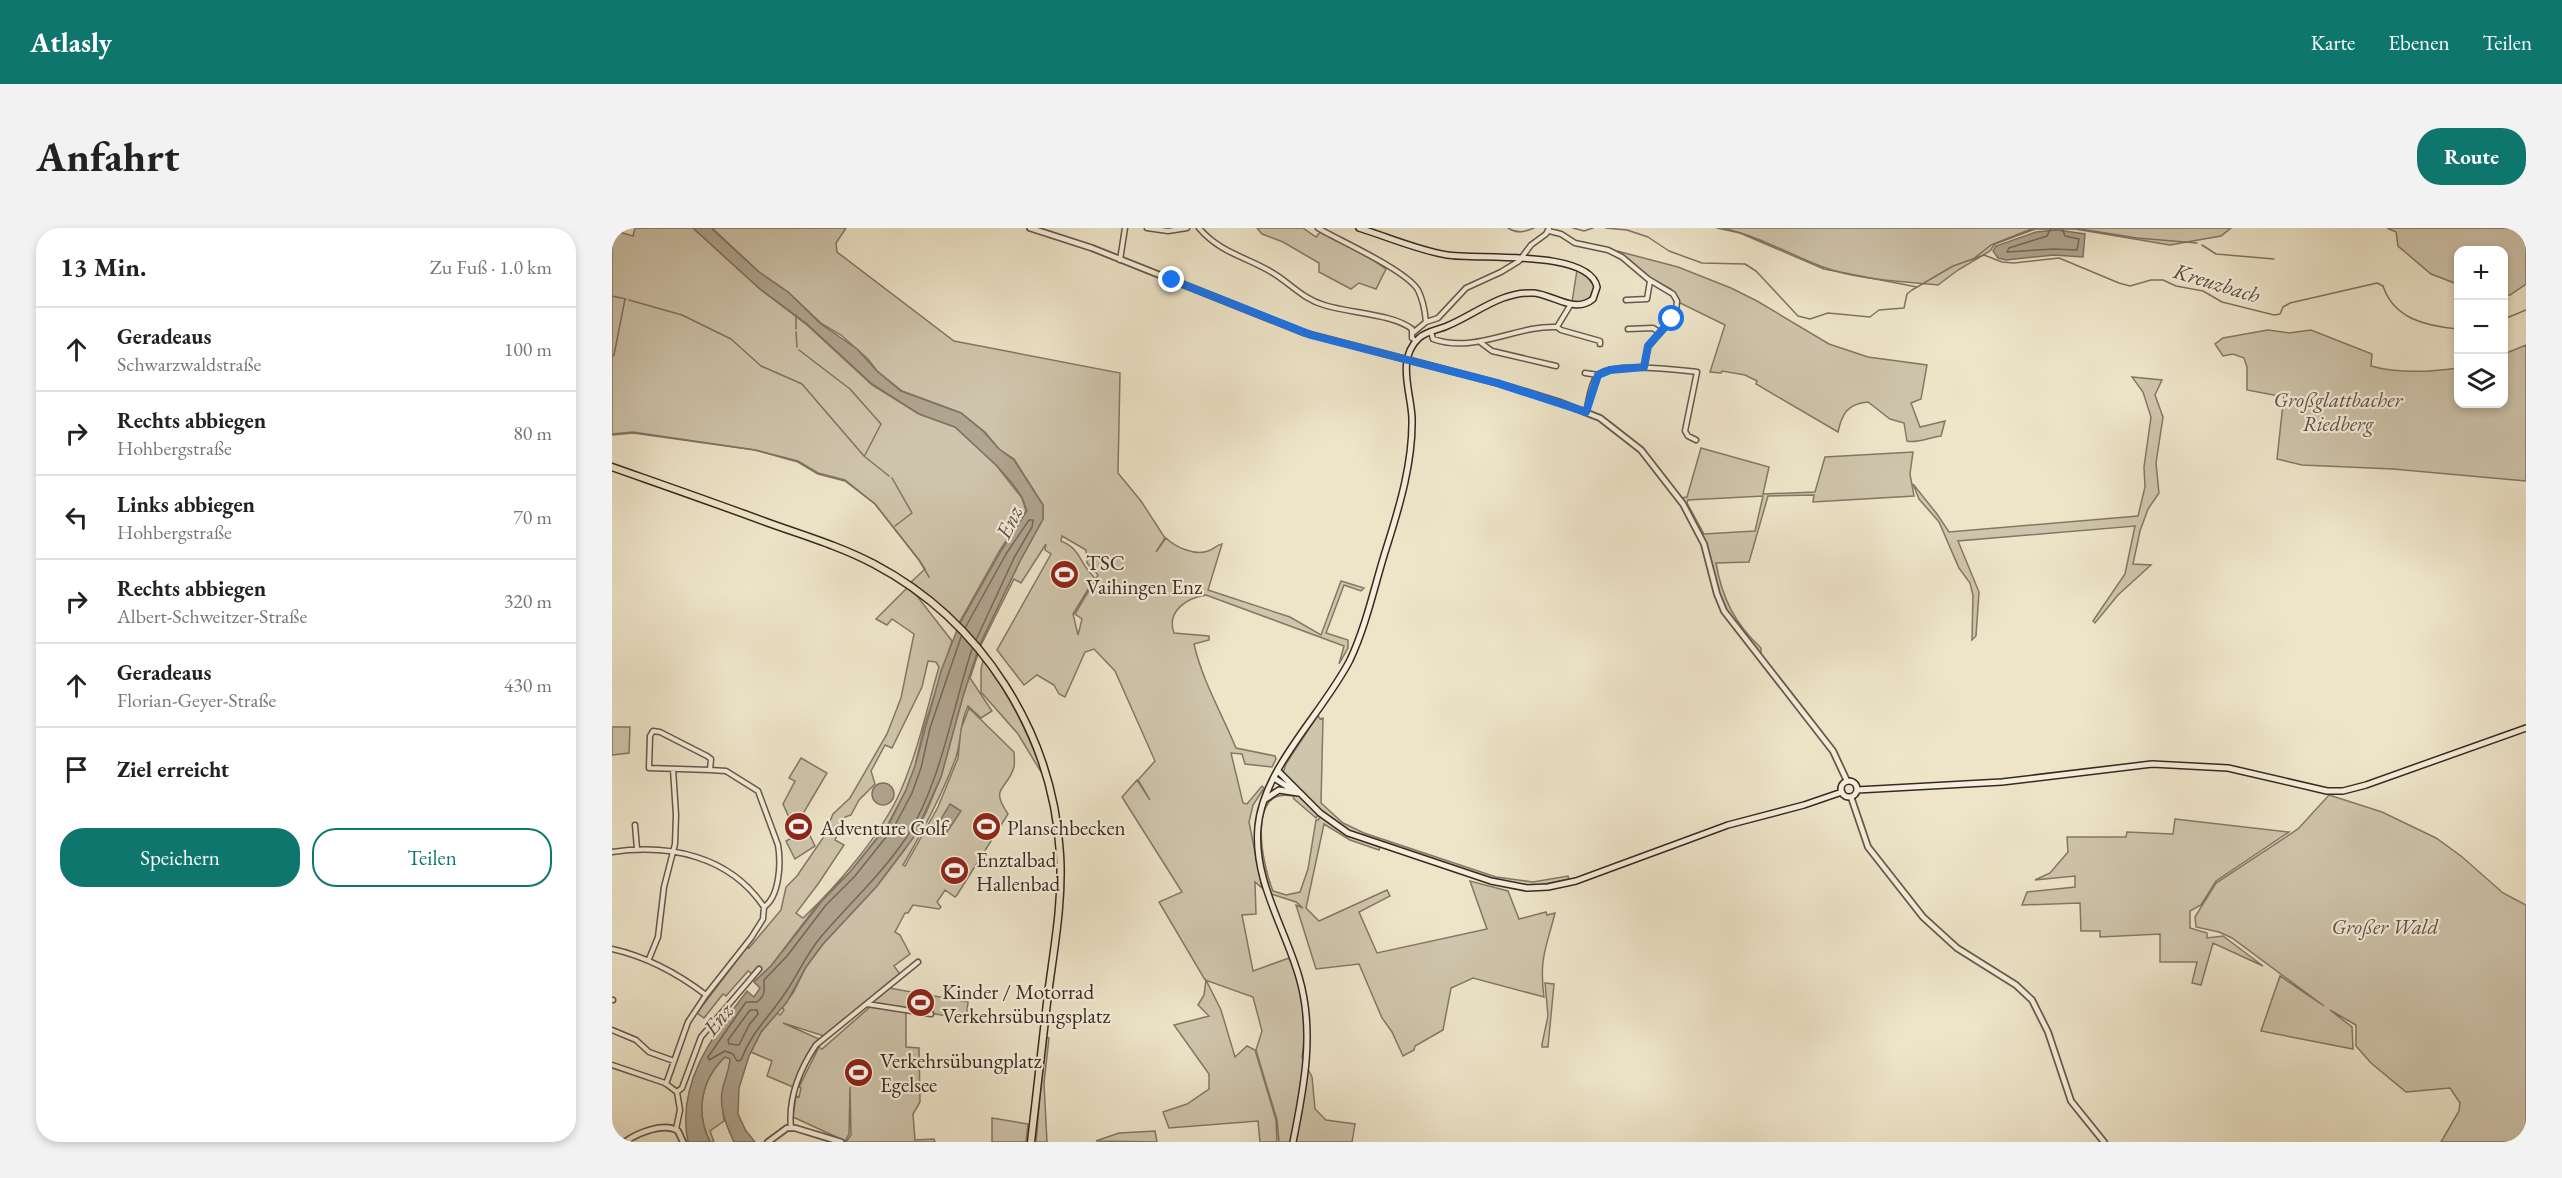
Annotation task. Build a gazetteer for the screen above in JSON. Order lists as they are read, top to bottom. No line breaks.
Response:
{"water":["Kreuzbach","Enz"],"parks":["Großglattbacher Riedberg","Großer Wald"],"places":{"sports":["TSC Vaihingen Enz","Adventure Golf","Planschbecken","Enztalbad Hallenbad","Kinder / Motorrad Verkehrsübungsplatz","Verkehrsübungplatz Egelsee"]},"page":{"header":"Atlasly","nav":["Karte","Ebenen","Teilen"],"buttons":["Route",["Speichern","Teilen"]],"title":"Anfahrt","heading":["13 Min.","Zu Fuß · 1.0 km"],"map_buttons":["+","−"],"list":[["Geradeaus","Schwarzwaldstraße","100 m"],["Rechts abbiegen","Hohbergstraße","80 m"],["Links abbiegen","Hohbergstraße","70 m"],["Rechts abbiegen","Albert-Schweitzer-Straße","320 m"],["Geradeaus","Florian-Geyer-Straße","430 m"],"Ziel erreicht"]}}
